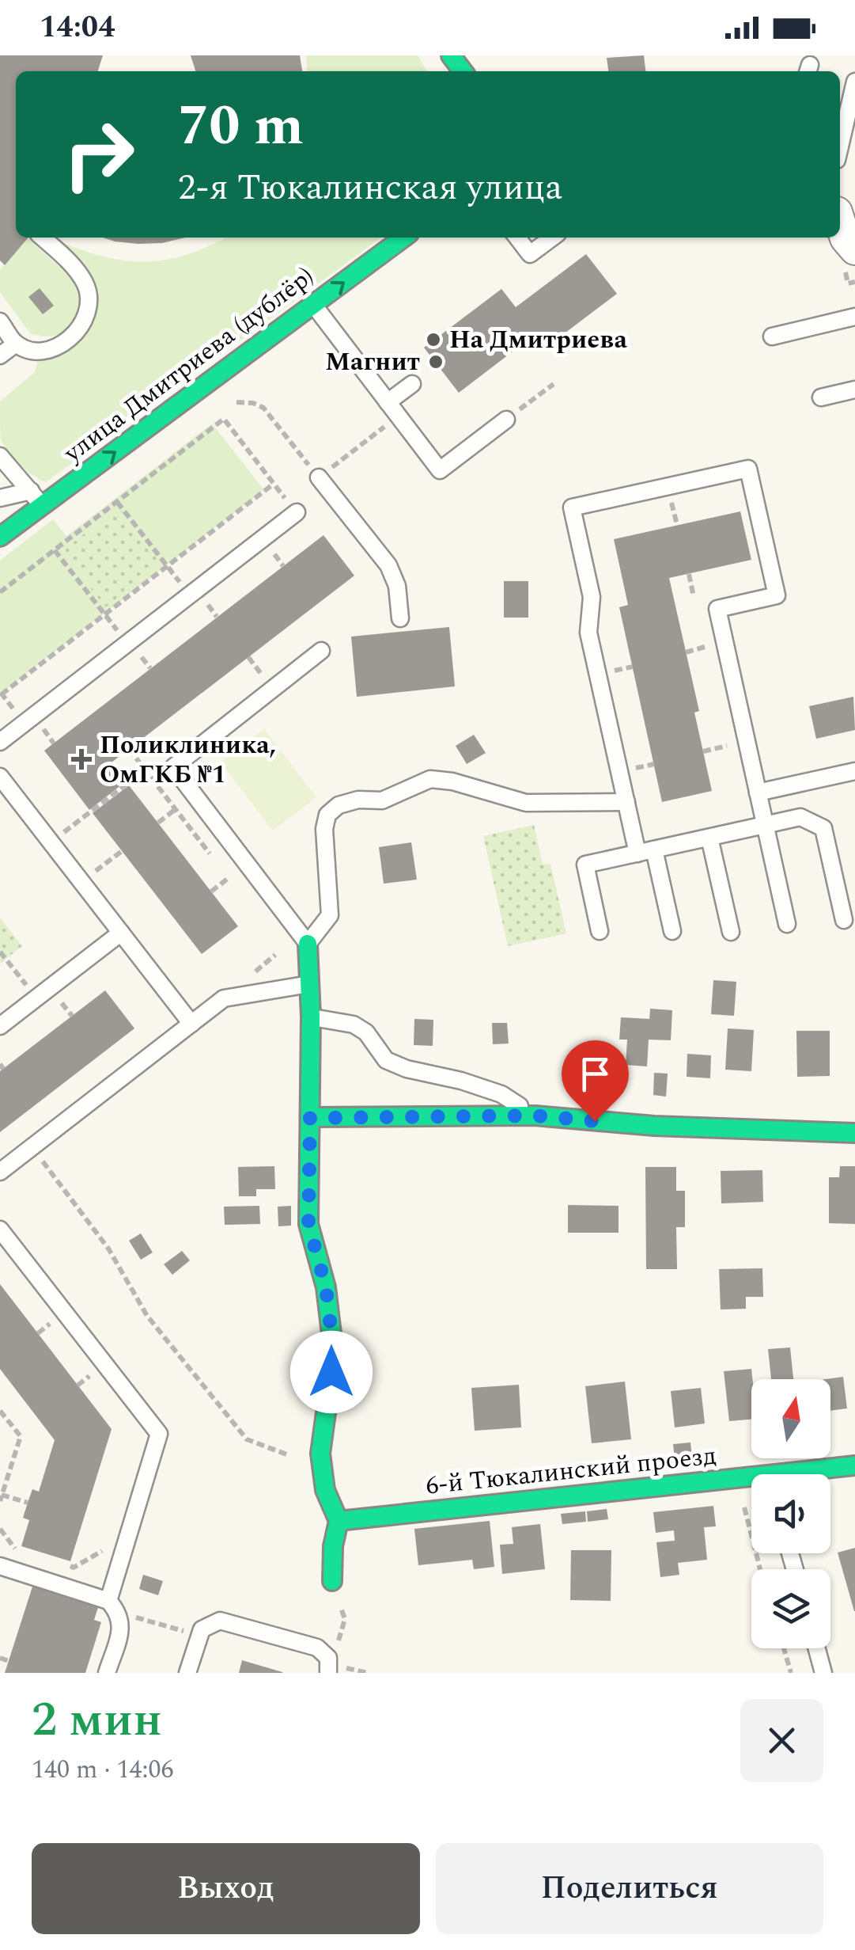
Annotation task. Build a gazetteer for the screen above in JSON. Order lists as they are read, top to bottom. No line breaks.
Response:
{"streets":{"street":["улица Дмитриева (дублёр)","6-й Тюкалинский проезд"]},"one_way":["улица Дмитриева (дублёр)"],"places":{"other":["На Дмитриева","Магнит"],"health":["Поликлиника, ОмГКБ №1"]},"north":"top","page":{"status":"14:04","turn":["70 m","2-я Тюкалинская улица"],"heading":["2 мин","140 m · 14:06"],"buttons":["Выход","Поделиться"]}}
